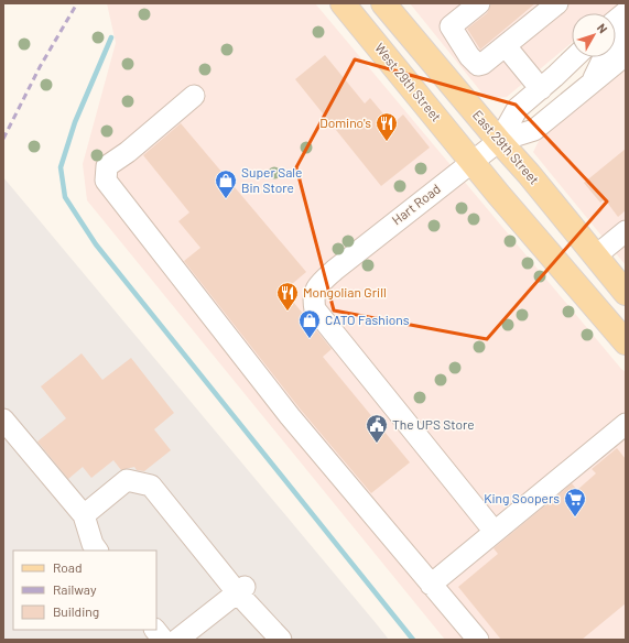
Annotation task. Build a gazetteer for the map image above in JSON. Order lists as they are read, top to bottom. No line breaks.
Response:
{"streets":{"main road":["West 29th Street","East 29th Street"],"street":["Hart Road"]},"crossings":[["West 29th Street","Hart Road"],["East 29th Street","Hart Road"]],"places":{"restaurant":["Domino's","Mongolian Grill"],"shop":["Super Sale Bin Store","CATO Fashions"],"public building":["The UPS Store"],"supermarket":["King Soopers"]},"legend":["Road","Railway","Building"],"north":"top right"}
